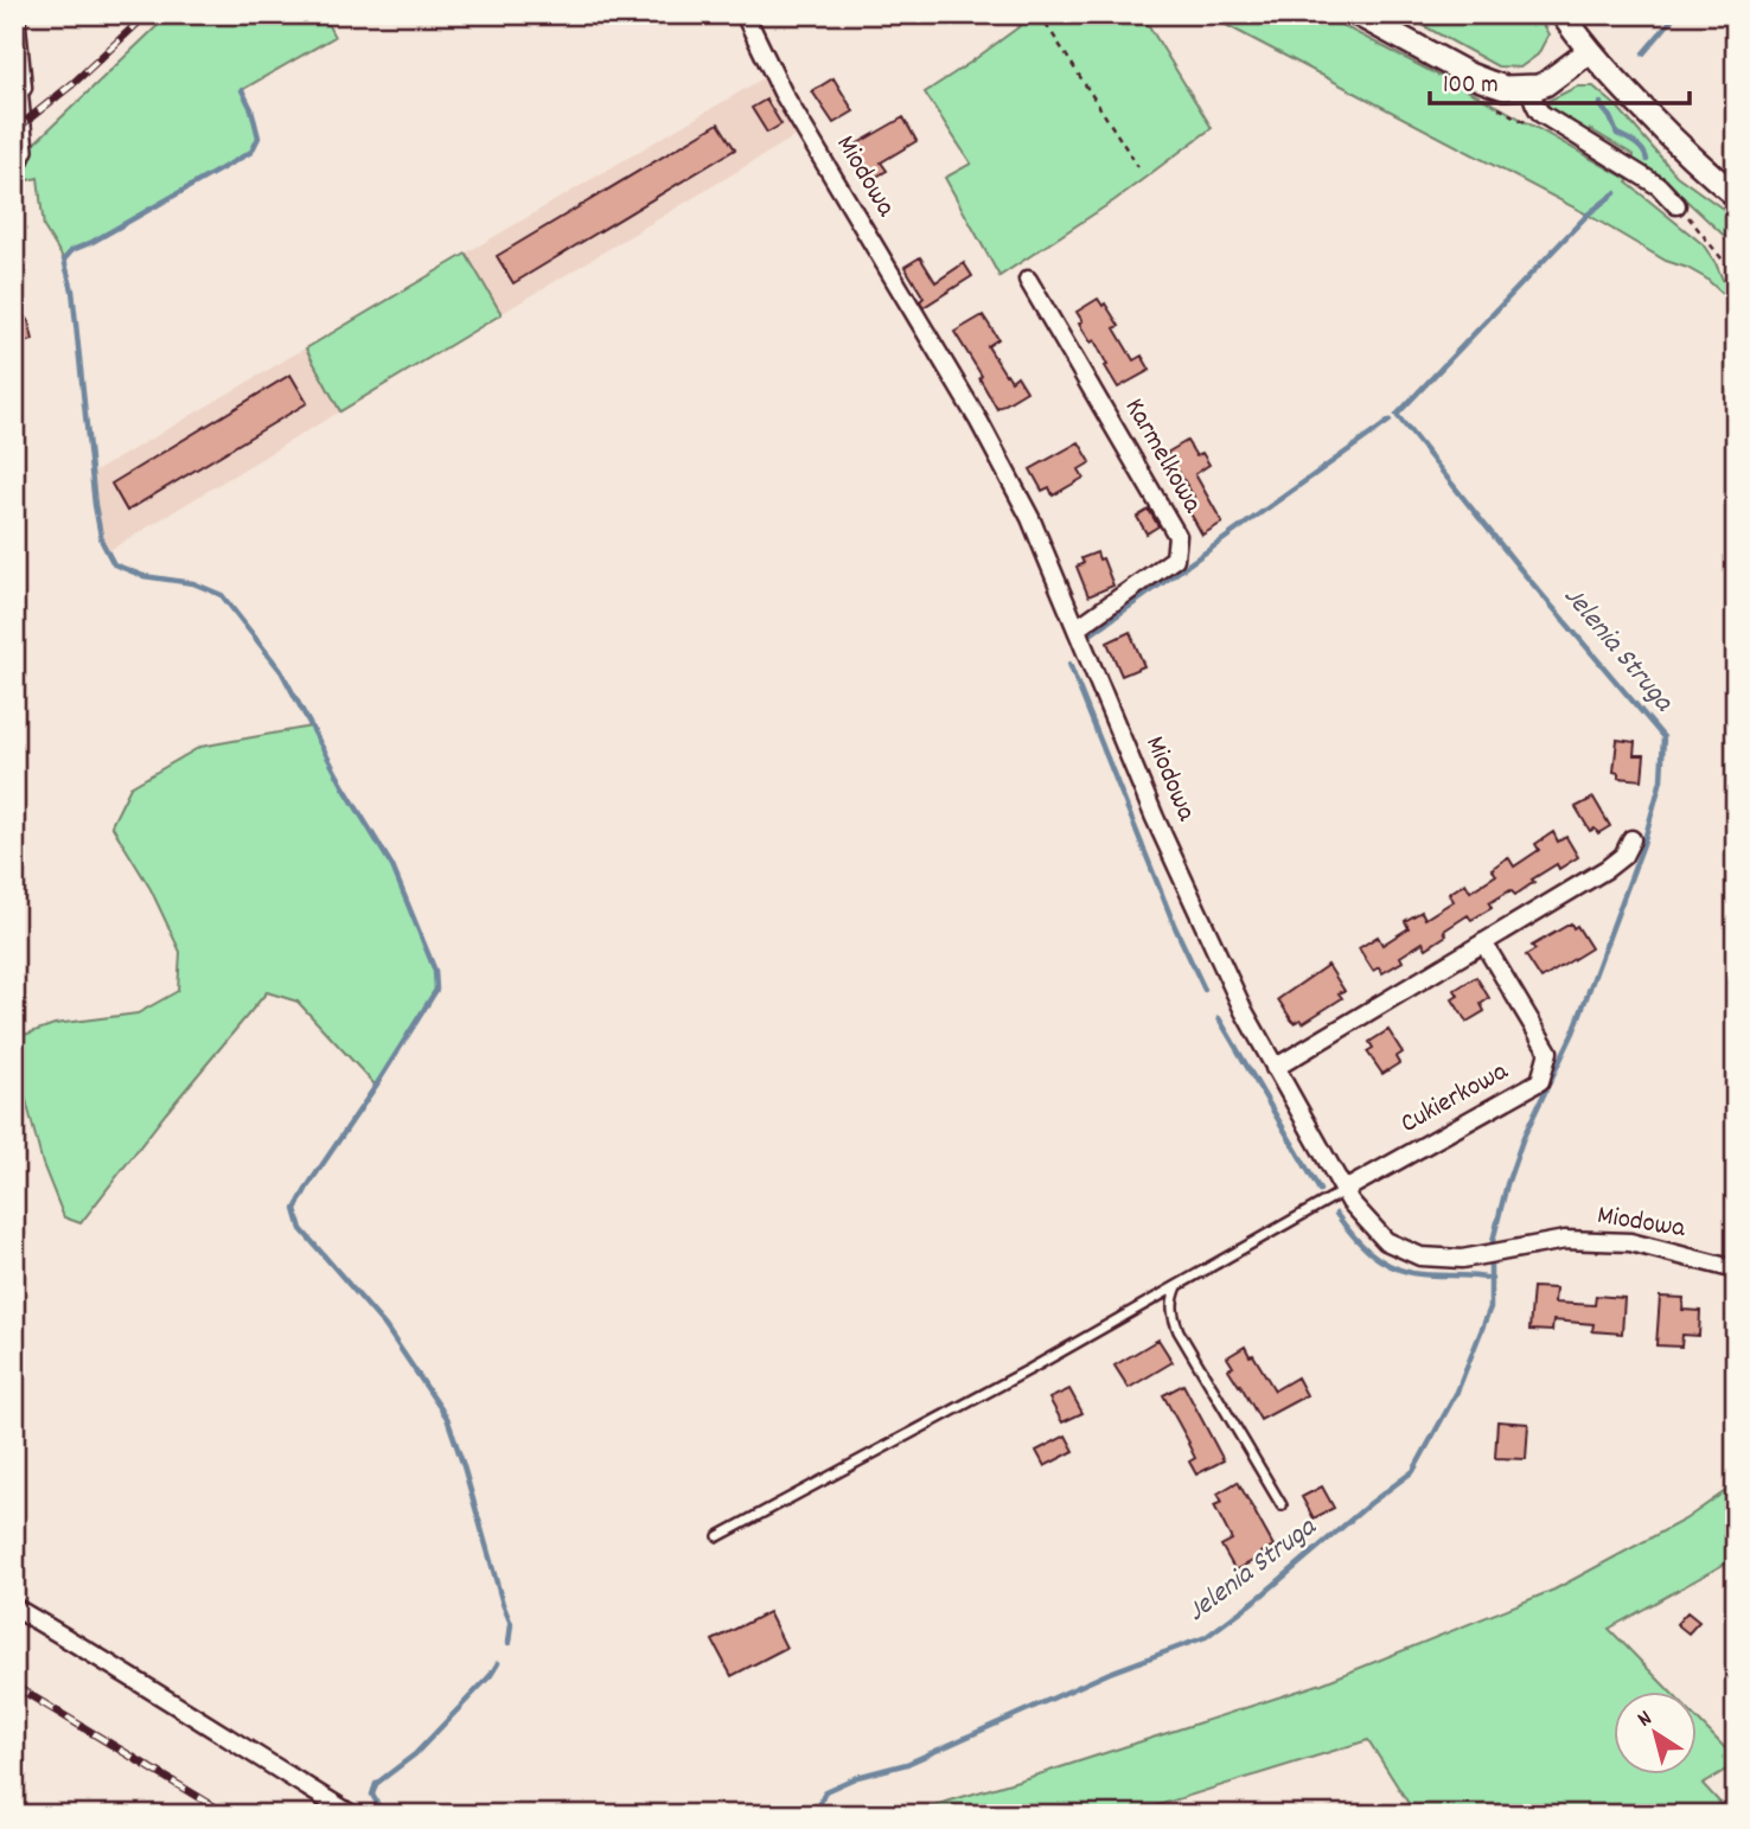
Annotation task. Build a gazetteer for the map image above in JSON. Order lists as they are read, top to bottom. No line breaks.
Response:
{"streets":{"street":["Miodowa","Karmelkowa","Cukierkowa"]},"crossings":[["Miodowa","Karmelkowa"],["Miodowa","Cukierkowa"]],"water":["Jelenia Struga"],"scale_bar":"100 m","north":"top left"}
